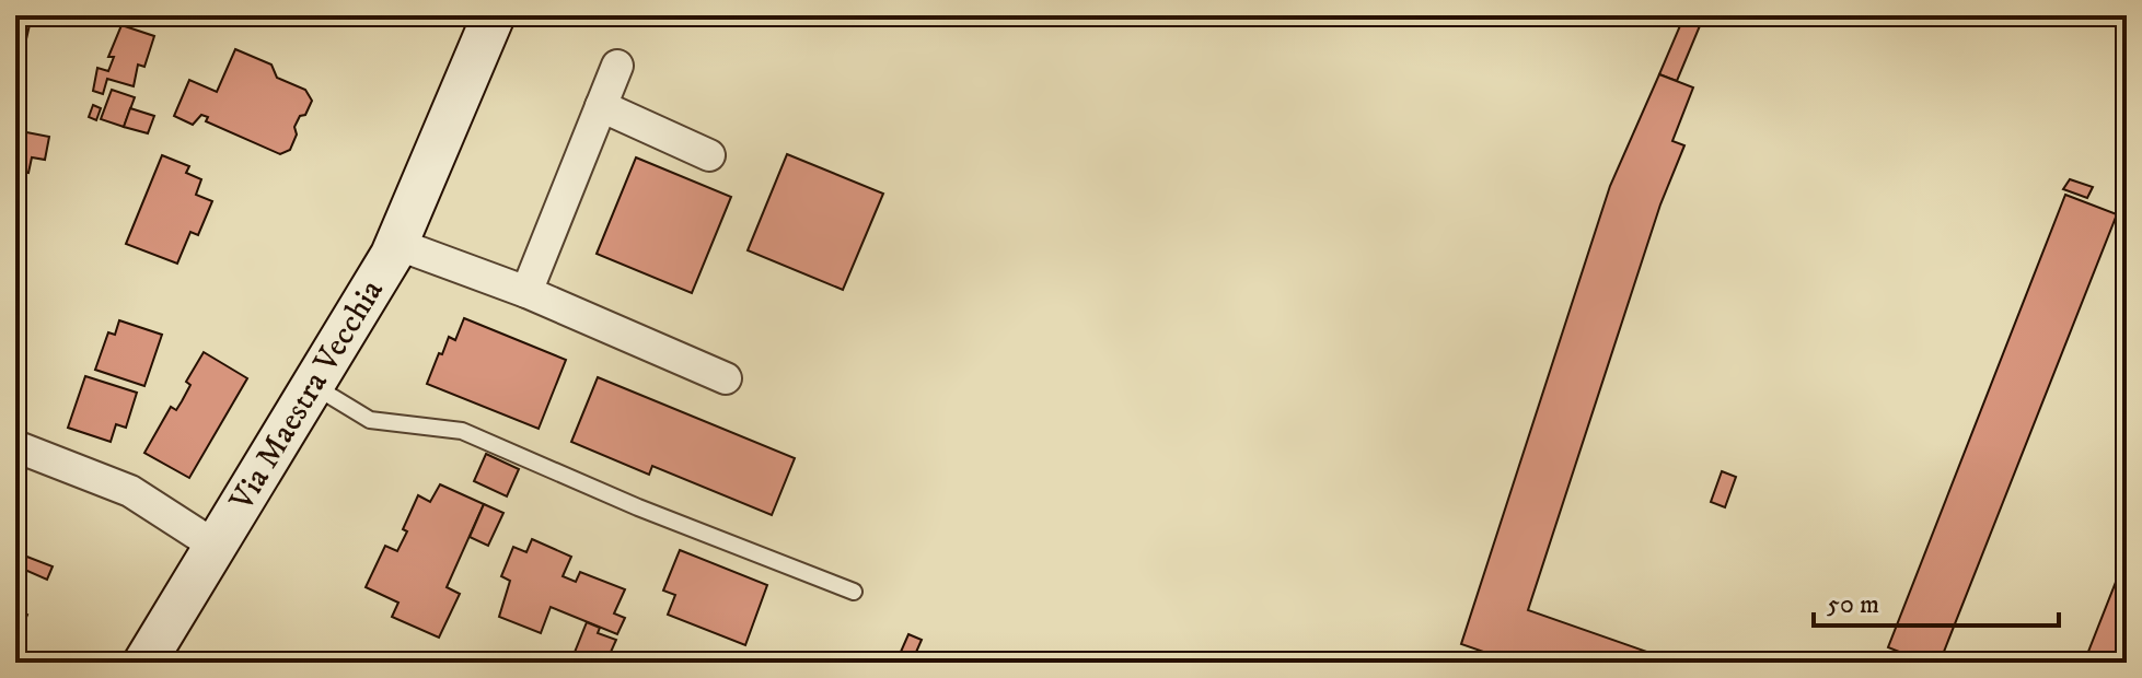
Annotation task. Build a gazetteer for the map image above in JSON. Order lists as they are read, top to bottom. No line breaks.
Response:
{"streets":{"main road":["Via Maestra Vecchia"]},"scale_bar":"50 m"}
